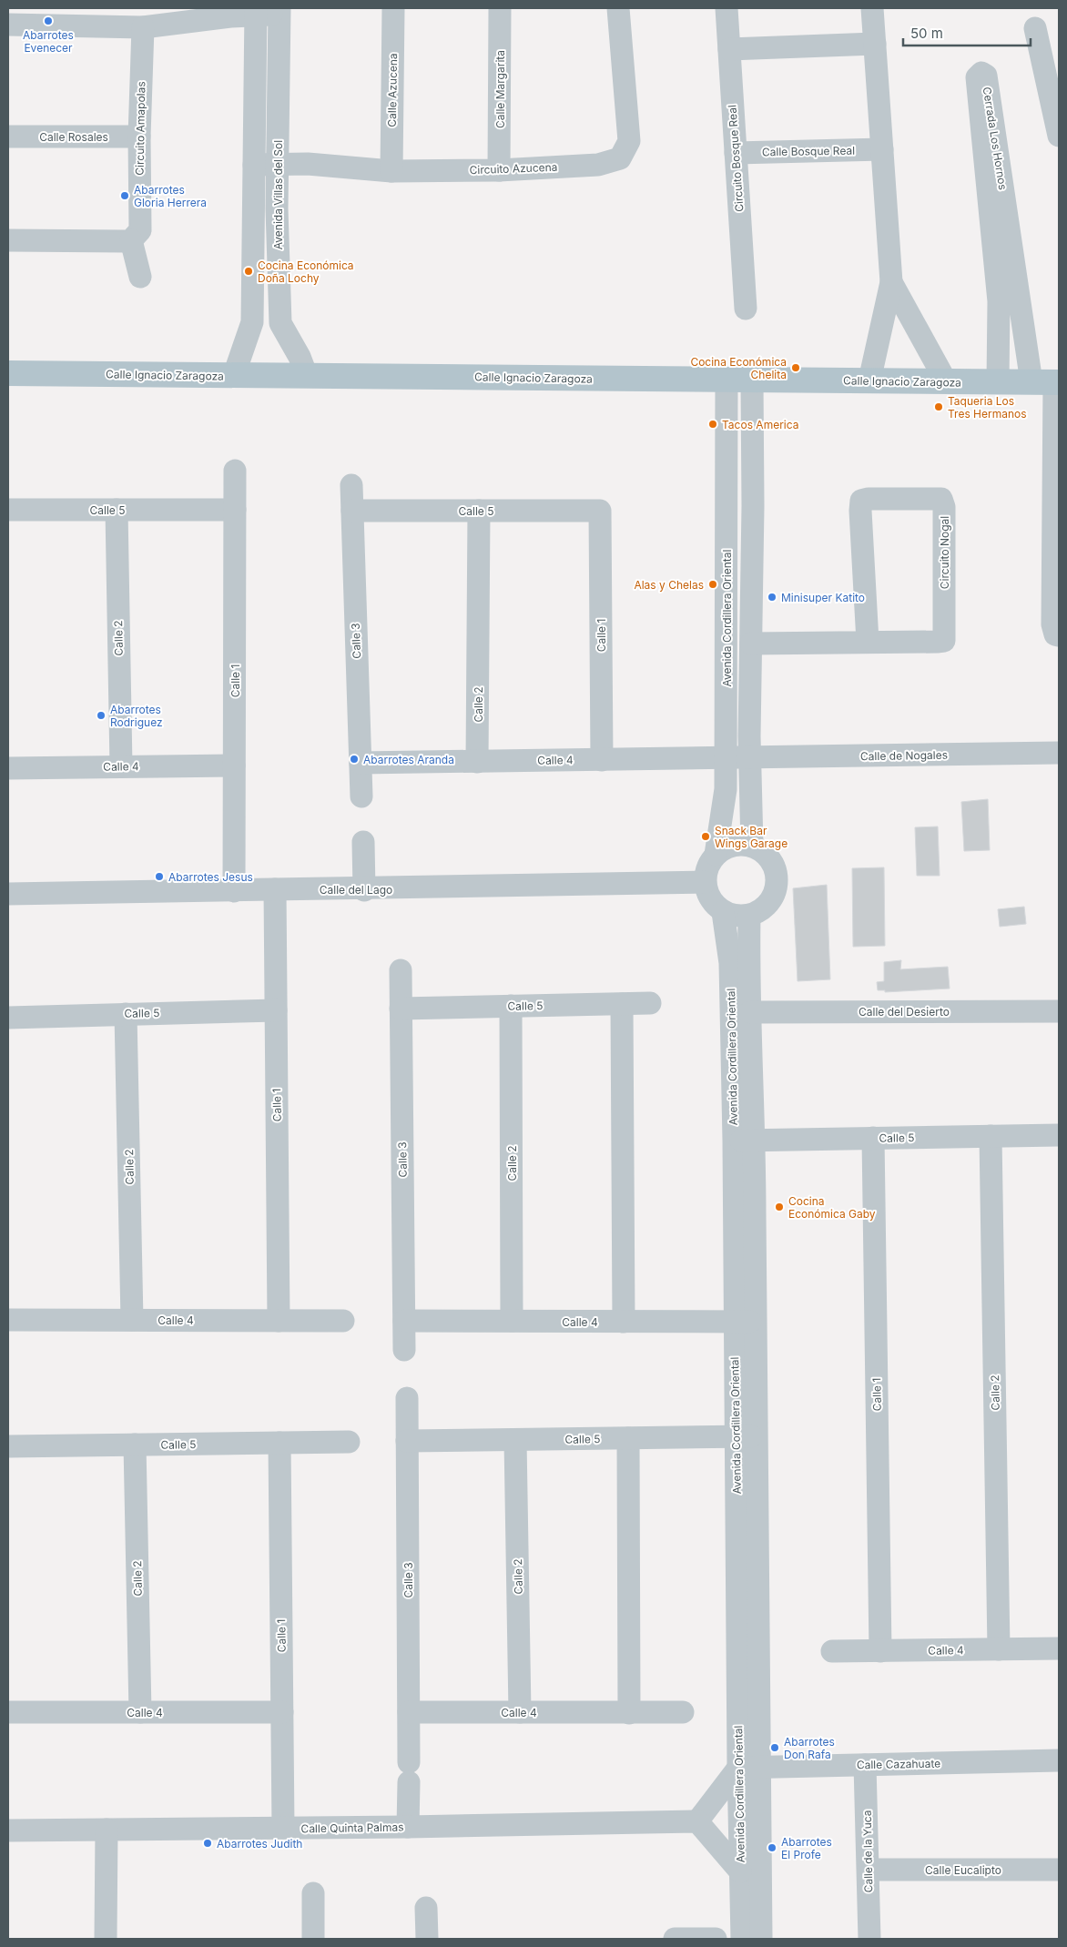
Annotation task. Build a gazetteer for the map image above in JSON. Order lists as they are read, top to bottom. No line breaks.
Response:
{"streets":{"main road":["Calle Ignacio Zaragoza"],"street":["Calle Margarita","Calle Azucena","Circuito Amapolas","Calle Rosales","Cerrada Los Hornos","Calle Bosque Real","Circuito Bosque Real","Circuito Azucena","Avenida Villas del Sol","Calle 5","Circuito Nogal","Avenida Cordillera Oriental","Calle 1","Calle 2","Calle 3","Calle de Nogales","Calle 4","Calle del Lago","Calle del Desierto","Calle Cazahuate","Calle Quinta Palmas","Calle de la Yuca","Calle Eucalipto"]},"crossings":[["Calle Margarita","Circuito Azucena"],["Calle Azucena","Circuito Azucena"],["Circuito Amapolas","Calle Rosales"],["Cerrada Los Hornos","Calle Ignacio Zaragoza"],["Calle Bosque Real","Circuito Bosque Real"],["Circuito Azucena","Avenida Villas del Sol"],["Avenida Villas del Sol","Calle Ignacio Zaragoza"],["Calle Ignacio Zaragoza","Avenida Cordillera Oriental"],["Calle 5","Avenida Cordillera Oriental"],["Calle 5","Calle 1"],["Calle 5","Calle 2"],["Calle 5","Calle 3"],["Circuito Nogal","Avenida Cordillera Oriental"],["Avenida Cordillera Oriental","Calle de Nogales"],["Avenida Cordillera Oriental","Calle 4"],["Avenida Cordillera Oriental","Calle del Lago"],["Avenida Cordillera Oriental","Calle del Desierto"],["Avenida Cordillera Oriental","Calle Cazahuate"],["Calle 1","Calle 4"],["Calle 1","Calle del Lago"],["Calle 1","Calle Quinta Palmas"],["Calle 2","Calle 4"],["Calle 3","Calle 4"],["Calle 3","Calle Quinta Palmas"],["Calle de Nogales","Calle 4"],["Calle Cazahuate","Calle de la Yuca"],["Calle de la Yuca","Calle Eucalipto"]],"places":["Abarrotes Evenecer","Abarrotes Gloria Herrera","Cocina Económica Doña Lochy","Cocina Económica Chelita","Taqueria Los Tres Hermanos","Tacos America","Alas y Chelas","Minisuper Katito","Abarrotes Rodriguez","Abarrotes Aranda","Snack Bar Wings Garage","Abarrotes Jesus","Cocina Económica Gaby","Abarrotes Don Rafa","Abarrotes Judith","Abarrotes El Profe"],"scale_bar":"50 m"}
